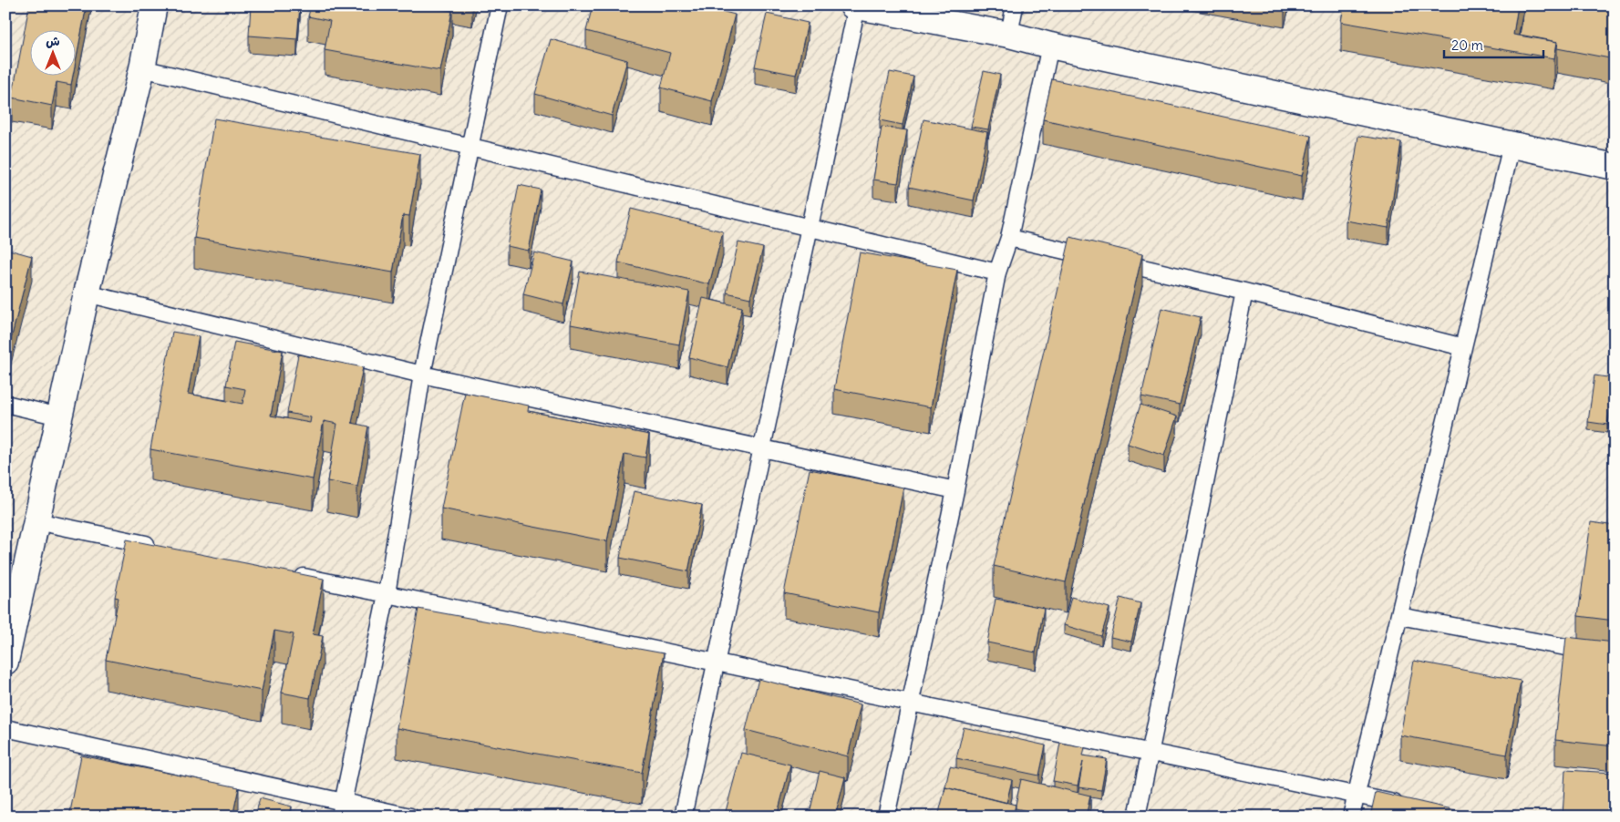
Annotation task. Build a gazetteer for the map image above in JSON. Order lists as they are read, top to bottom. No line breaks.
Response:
{"scale_bar":"20 m","north":"top"}
